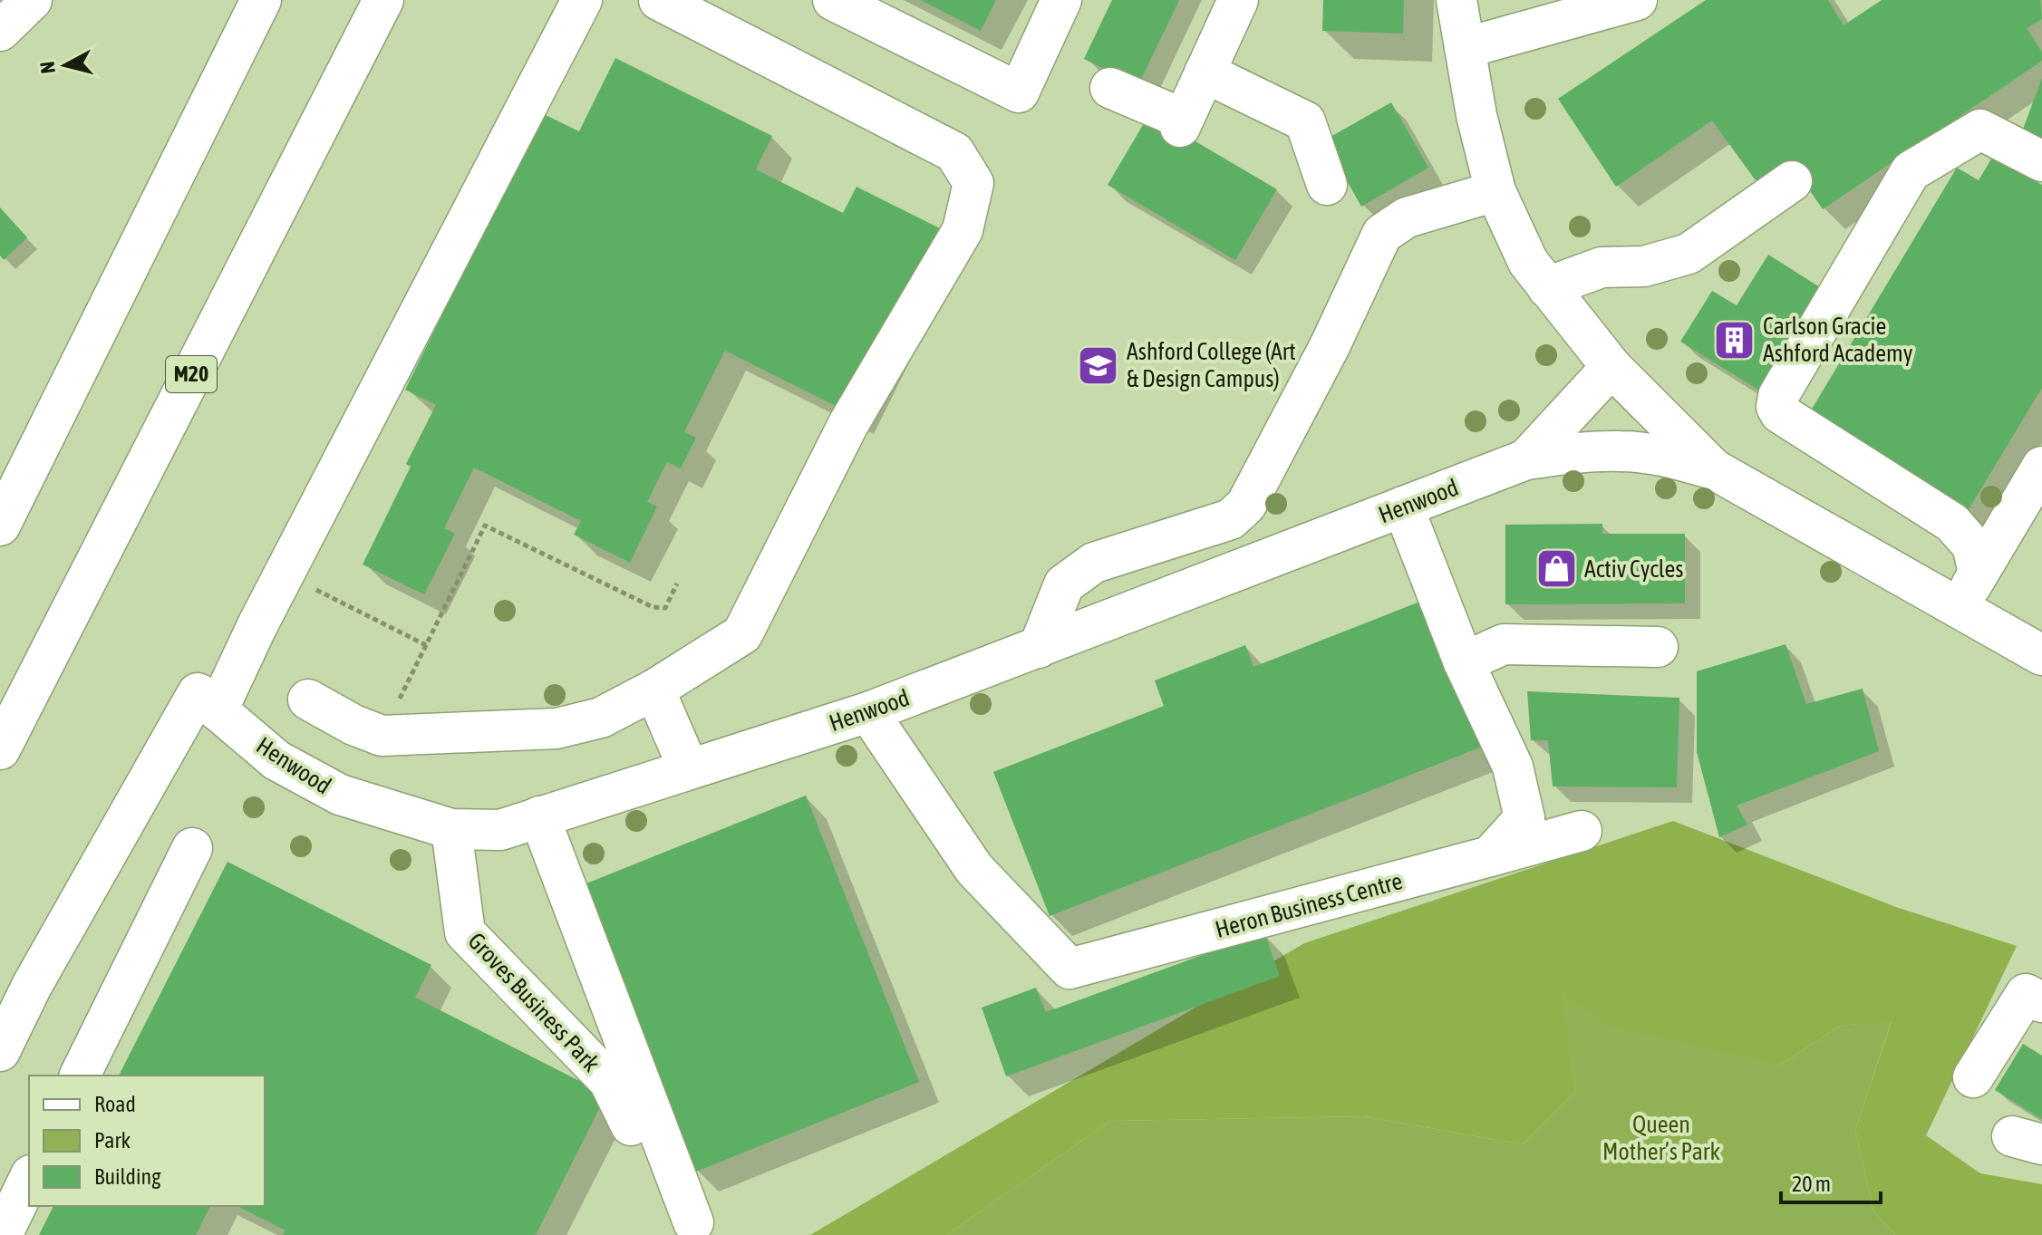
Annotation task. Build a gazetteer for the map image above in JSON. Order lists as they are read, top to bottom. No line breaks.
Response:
{"streets":{"main road":["M20","Henwood","Heron Business Centre","Groves Business Park"]},"crossings":[["Henwood","Heron Business Centre"],["Henwood","Groves Business Park"]],"parks":["Queen Mother’s Park"],"places":{"building":["Carlson Gracie Ashford Academy"],"school or university":["Ashford College (Art & Design Campus)"],"shop":["Activ Cycles"]},"legend":["Road","Park","Building"],"scale_bar":"20 m","north":"left"}
